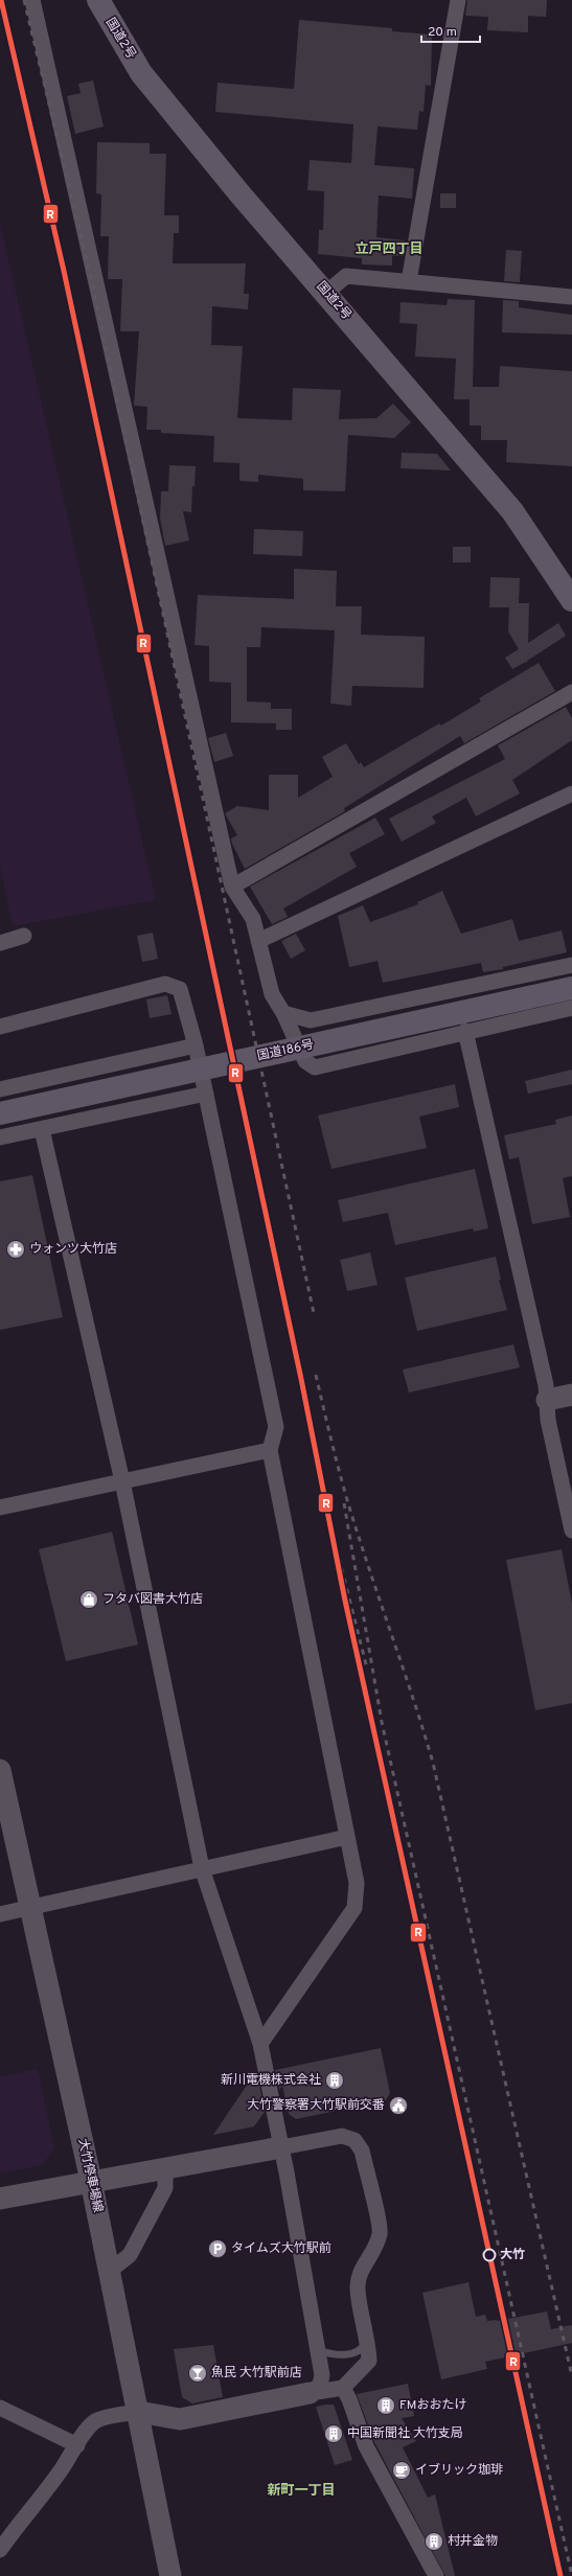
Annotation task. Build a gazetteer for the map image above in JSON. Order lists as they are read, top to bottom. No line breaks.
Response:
{"streets":{"highway":["国道2号","国道186号"],"main road":["大竹停車場線"]},"districts":["立戸四丁目","新町一丁目"],"places":{"pharmacy":["ウォンツ大竹店"],"shop":["フタバ図書大竹店"],"building":["新川電機株式会社","FMおおたけ","中国新聞社 大竹支局","村井金物"],"public building":["大竹警察署大竹駅前交番"],"parking":["タイムズ大竹駅前"],"other":["大竹"],"bar":["魚民 大竹駅前店"],"cafe":["イブリック珈琲"]},"lines":["transit line R"],"scale_bar":"20 m"}
